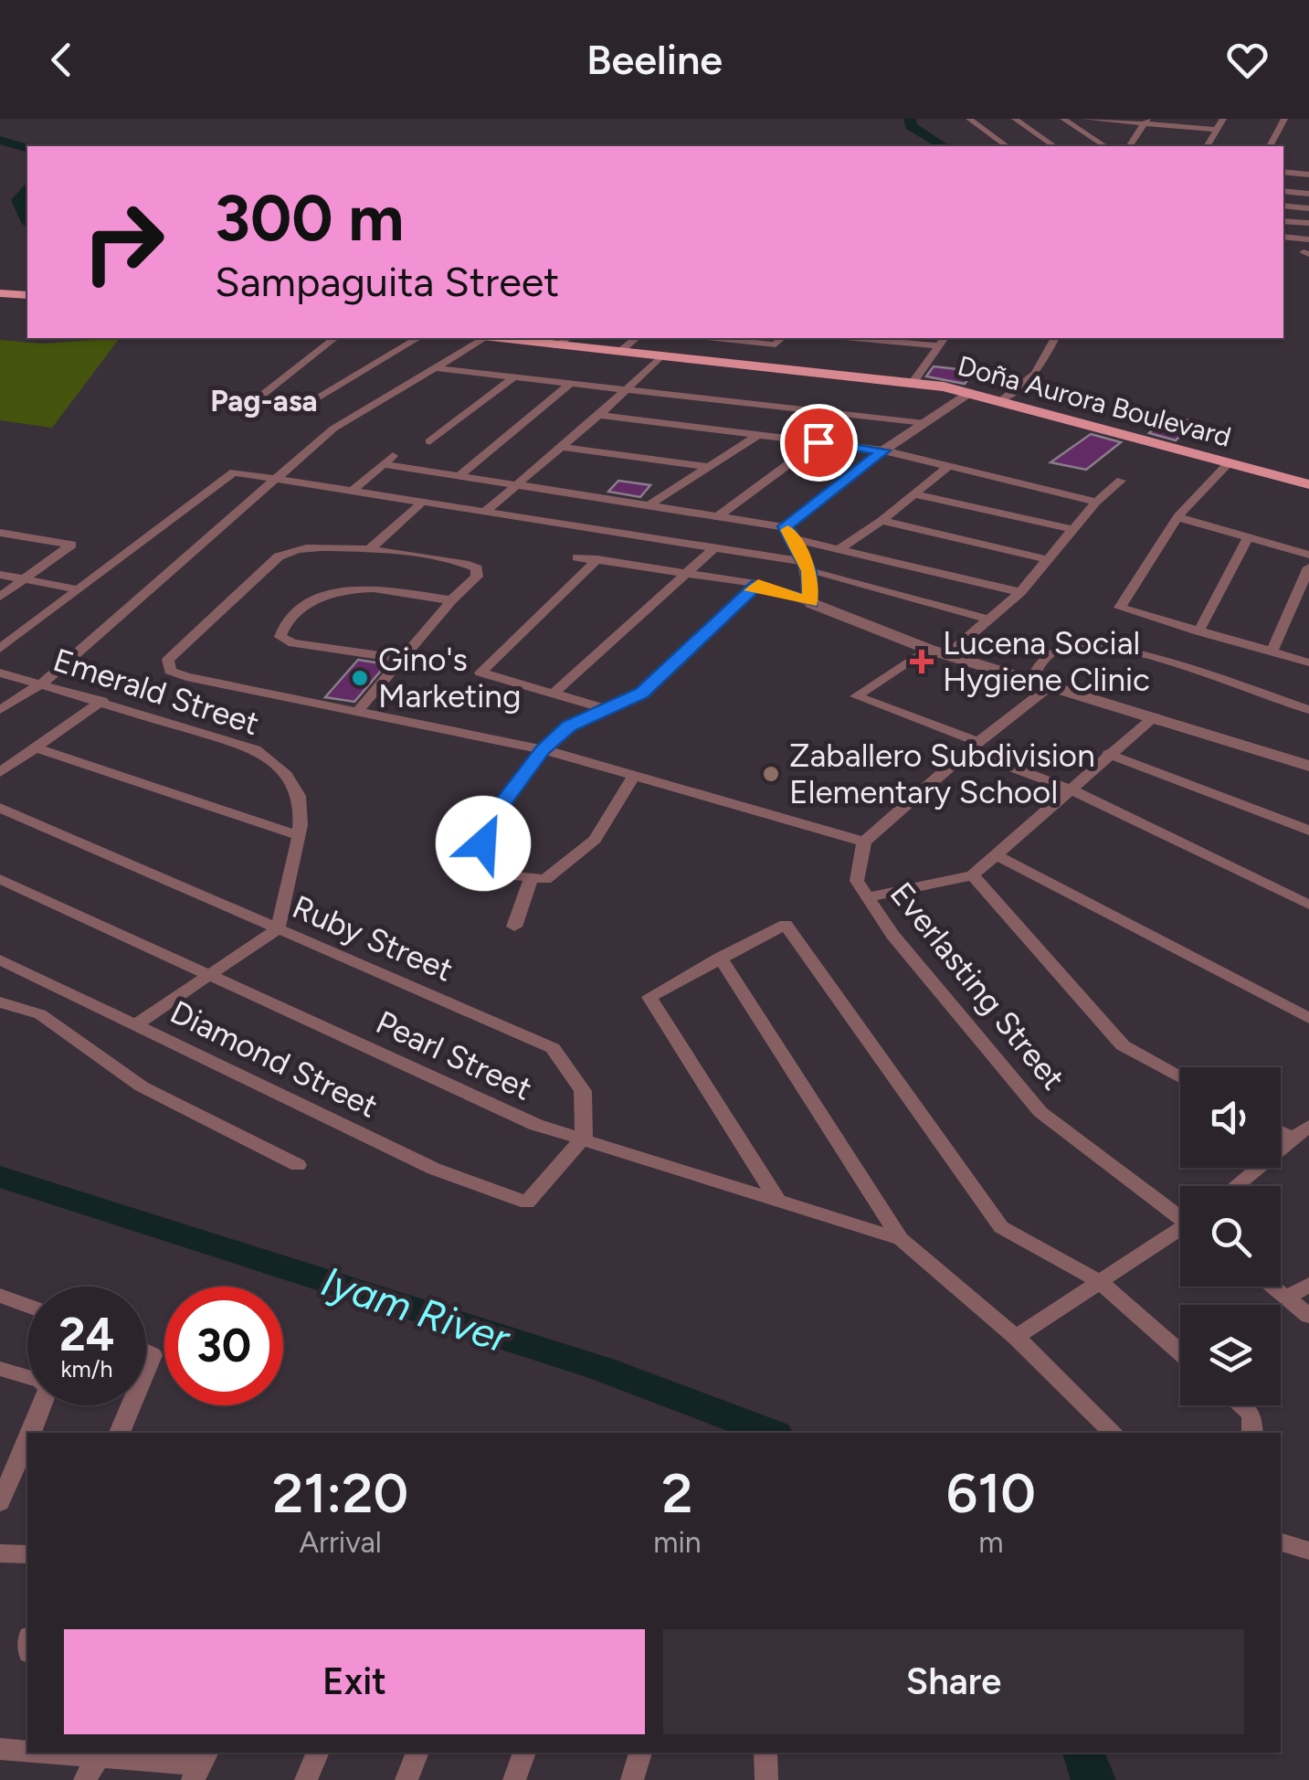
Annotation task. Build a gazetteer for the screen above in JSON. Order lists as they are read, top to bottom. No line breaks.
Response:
{"streets":{"main road":["Doña Aurora Boulevard"],"street":["Emerald Street","Ruby Street","Everlasting Street","Pearl Street","Diamond Street"]},"crossings":[["Emerald Street","Ruby Street"],["Ruby Street","Pearl Street"],["Ruby Street","Diamond Street"],["Pearl Street","Diamond Street"]],"districts":["Pag-asa"],"water":["Iyam River"],"places":{"health":["Lucena Social Hygiene Clinic"],"other":["Gino's Marketing","Zaballero Subdivision Elementary School"]},"page":{"header":"Beeline","turn":["300 m","Sampaguita Street"],"speed":"24 km/h","limit":"30","eta":["21:20","Arrival","2","min","610","m"],"buttons":["Exit","Share"]}}
